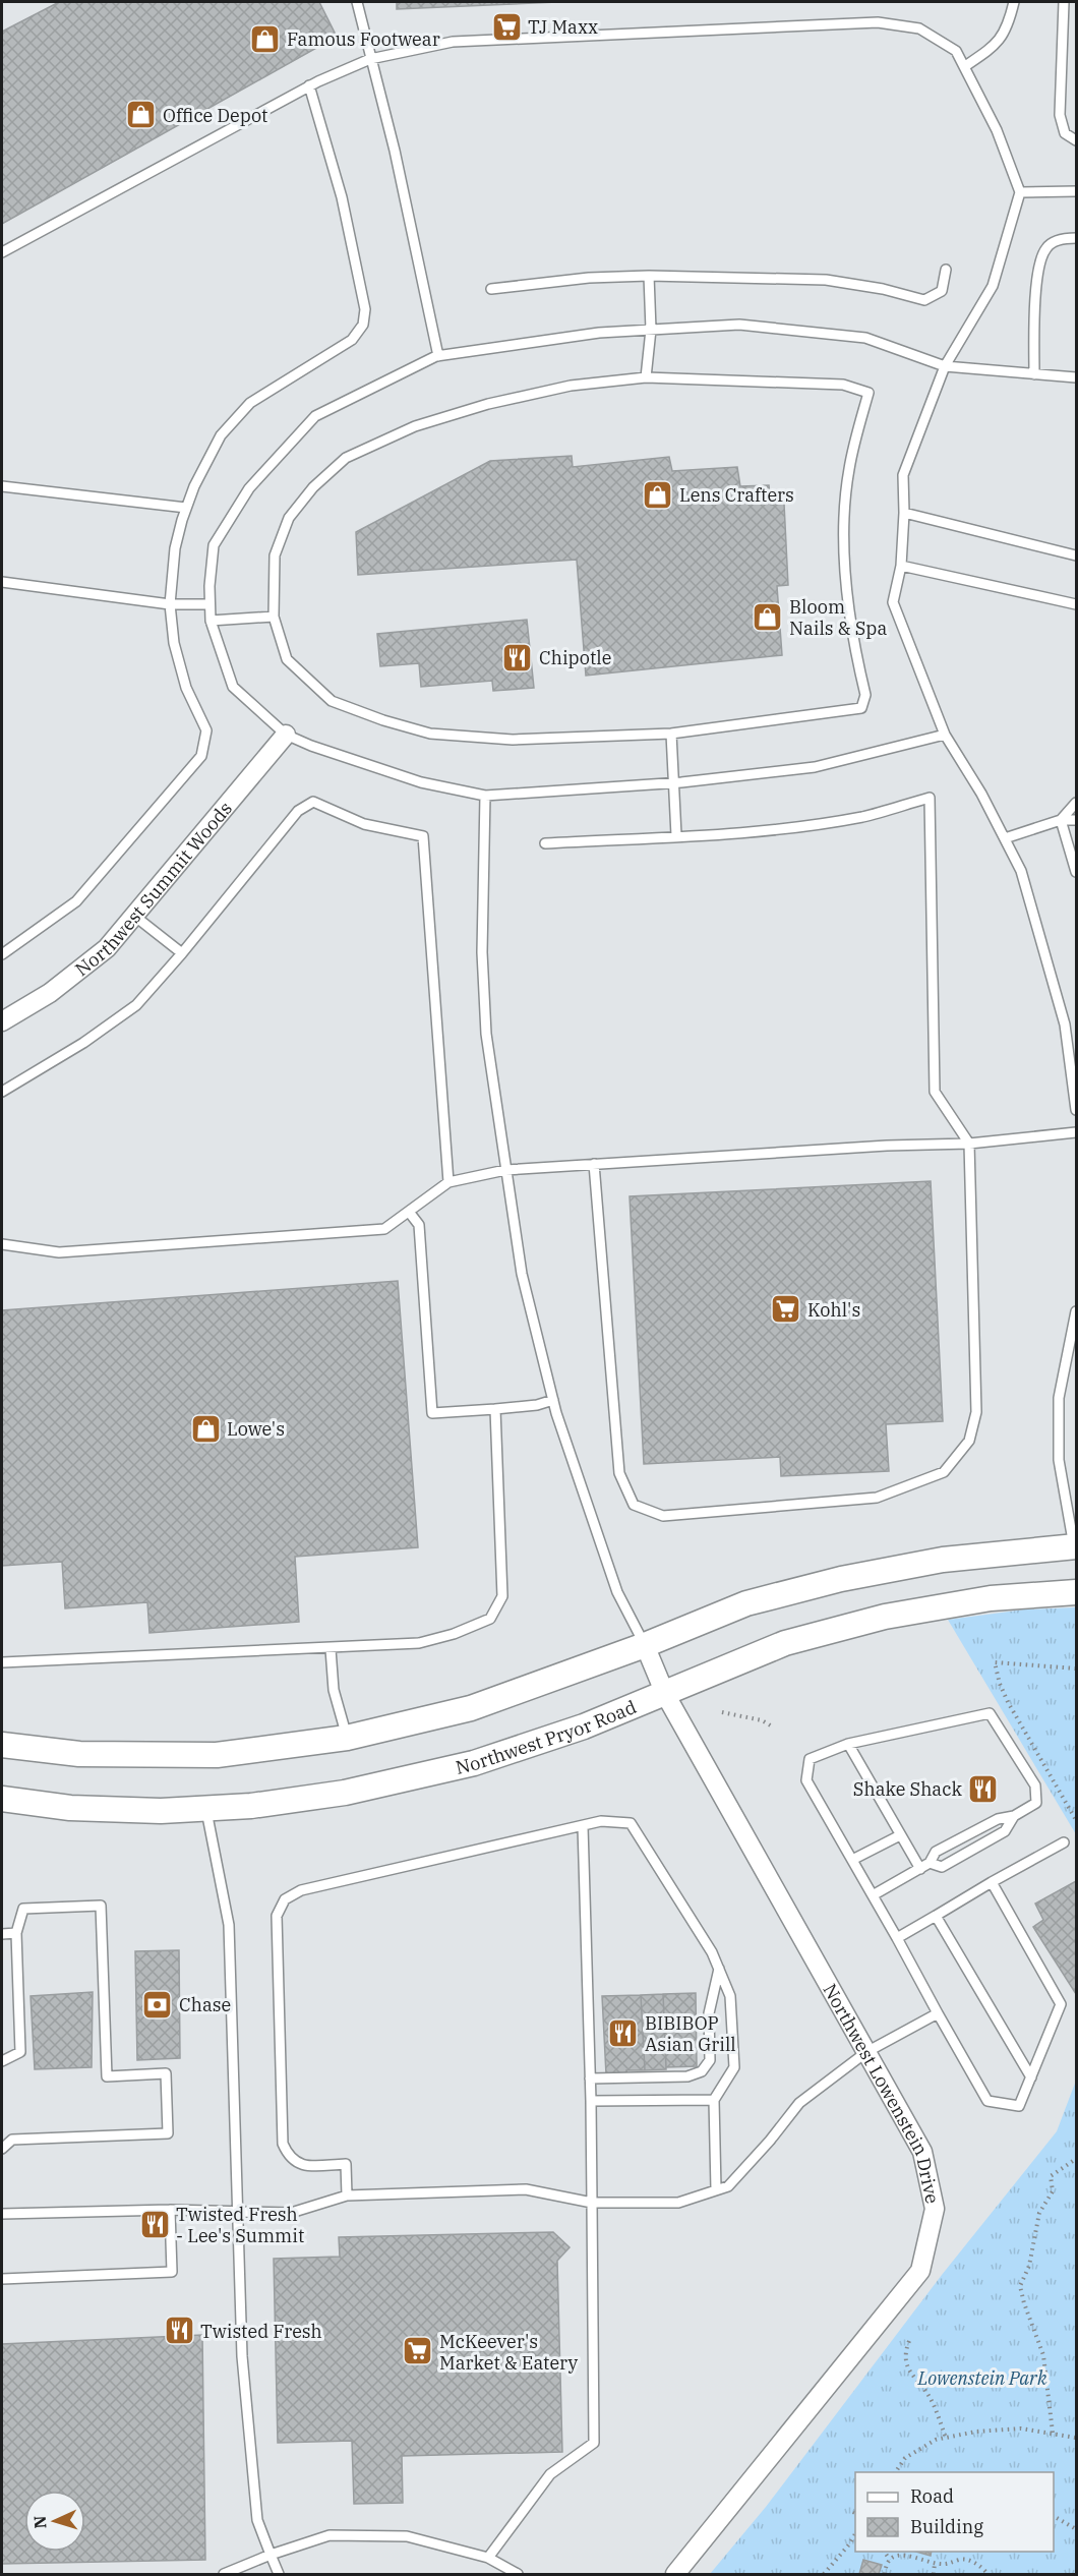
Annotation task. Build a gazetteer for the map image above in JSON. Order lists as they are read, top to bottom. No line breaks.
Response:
{"streets":{"main road":["Northwest Pryor Road"],"street":["Northwest Summit Woods","Northwest Lowenstein Drive"]},"crossings":[["Northwest Pryor Road","Northwest Lowenstein Drive"]],"parks":["Lowenstein Park"],"places":{"supermarket":["TJ Maxx","Kohl's","McKeever's Market & Eatery"],"shop":["Famous Footwear","Office Depot","Lens Crafters","Bloom Nails & Spa","Lowe's"],"restaurant":["Chipotle","Shake Shack","BIBIBOP Asian Grill","Twisted Fresh - Lee's Summit","Twisted Fresh"],"bank":["Chase"]},"legend":["Road","Building"],"north":"left"}
